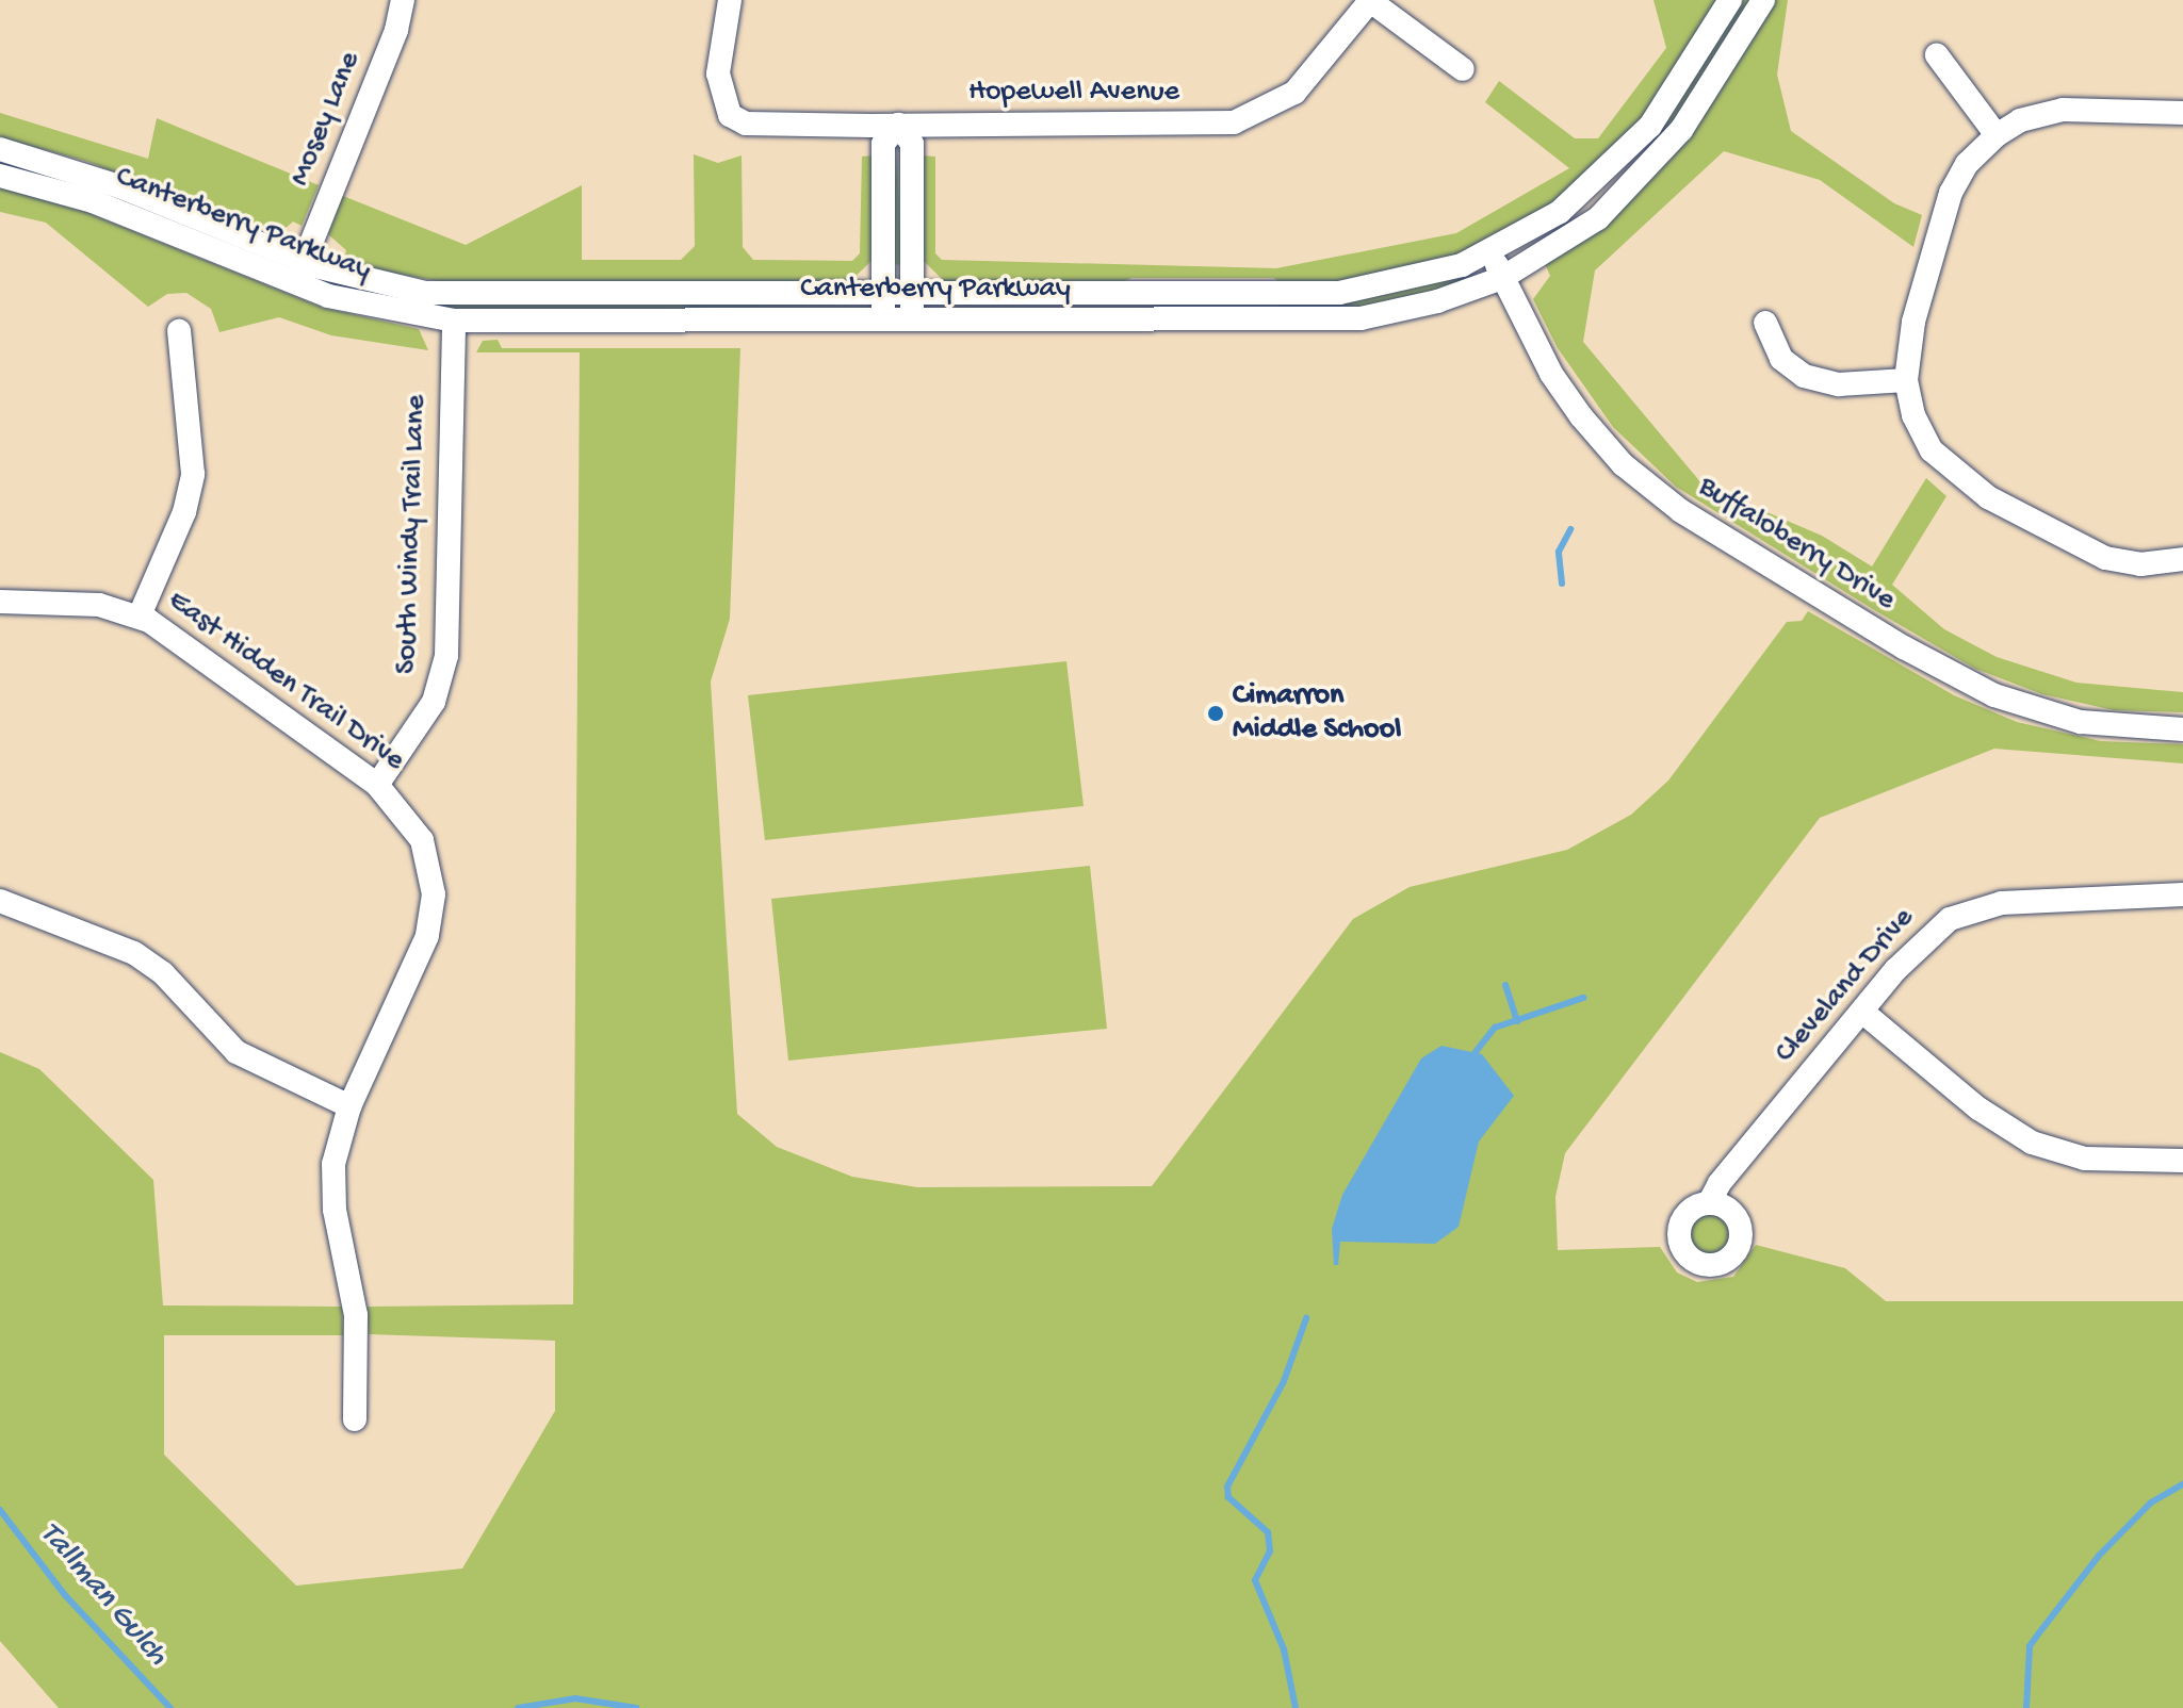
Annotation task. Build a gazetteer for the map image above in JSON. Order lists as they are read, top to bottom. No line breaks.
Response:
{"streets":{"street":["Hopewell Avenue","Mosey Lane","Canterberry Parkway","South Windy Trail Lane","Buffaloberry Drive","East Hidden Trail Drive","Cleveland Drive"]},"crossings":[["Mosey Lane","Canterberry Parkway"],["Canterberry Parkway","South Windy Trail Lane"],["Canterberry Parkway","Buffaloberry Drive"],["South Windy Trail Lane","East Hidden Trail Drive"]],"water":["Tallman Gulch"],"places":["Cimarron Middle School"]}
